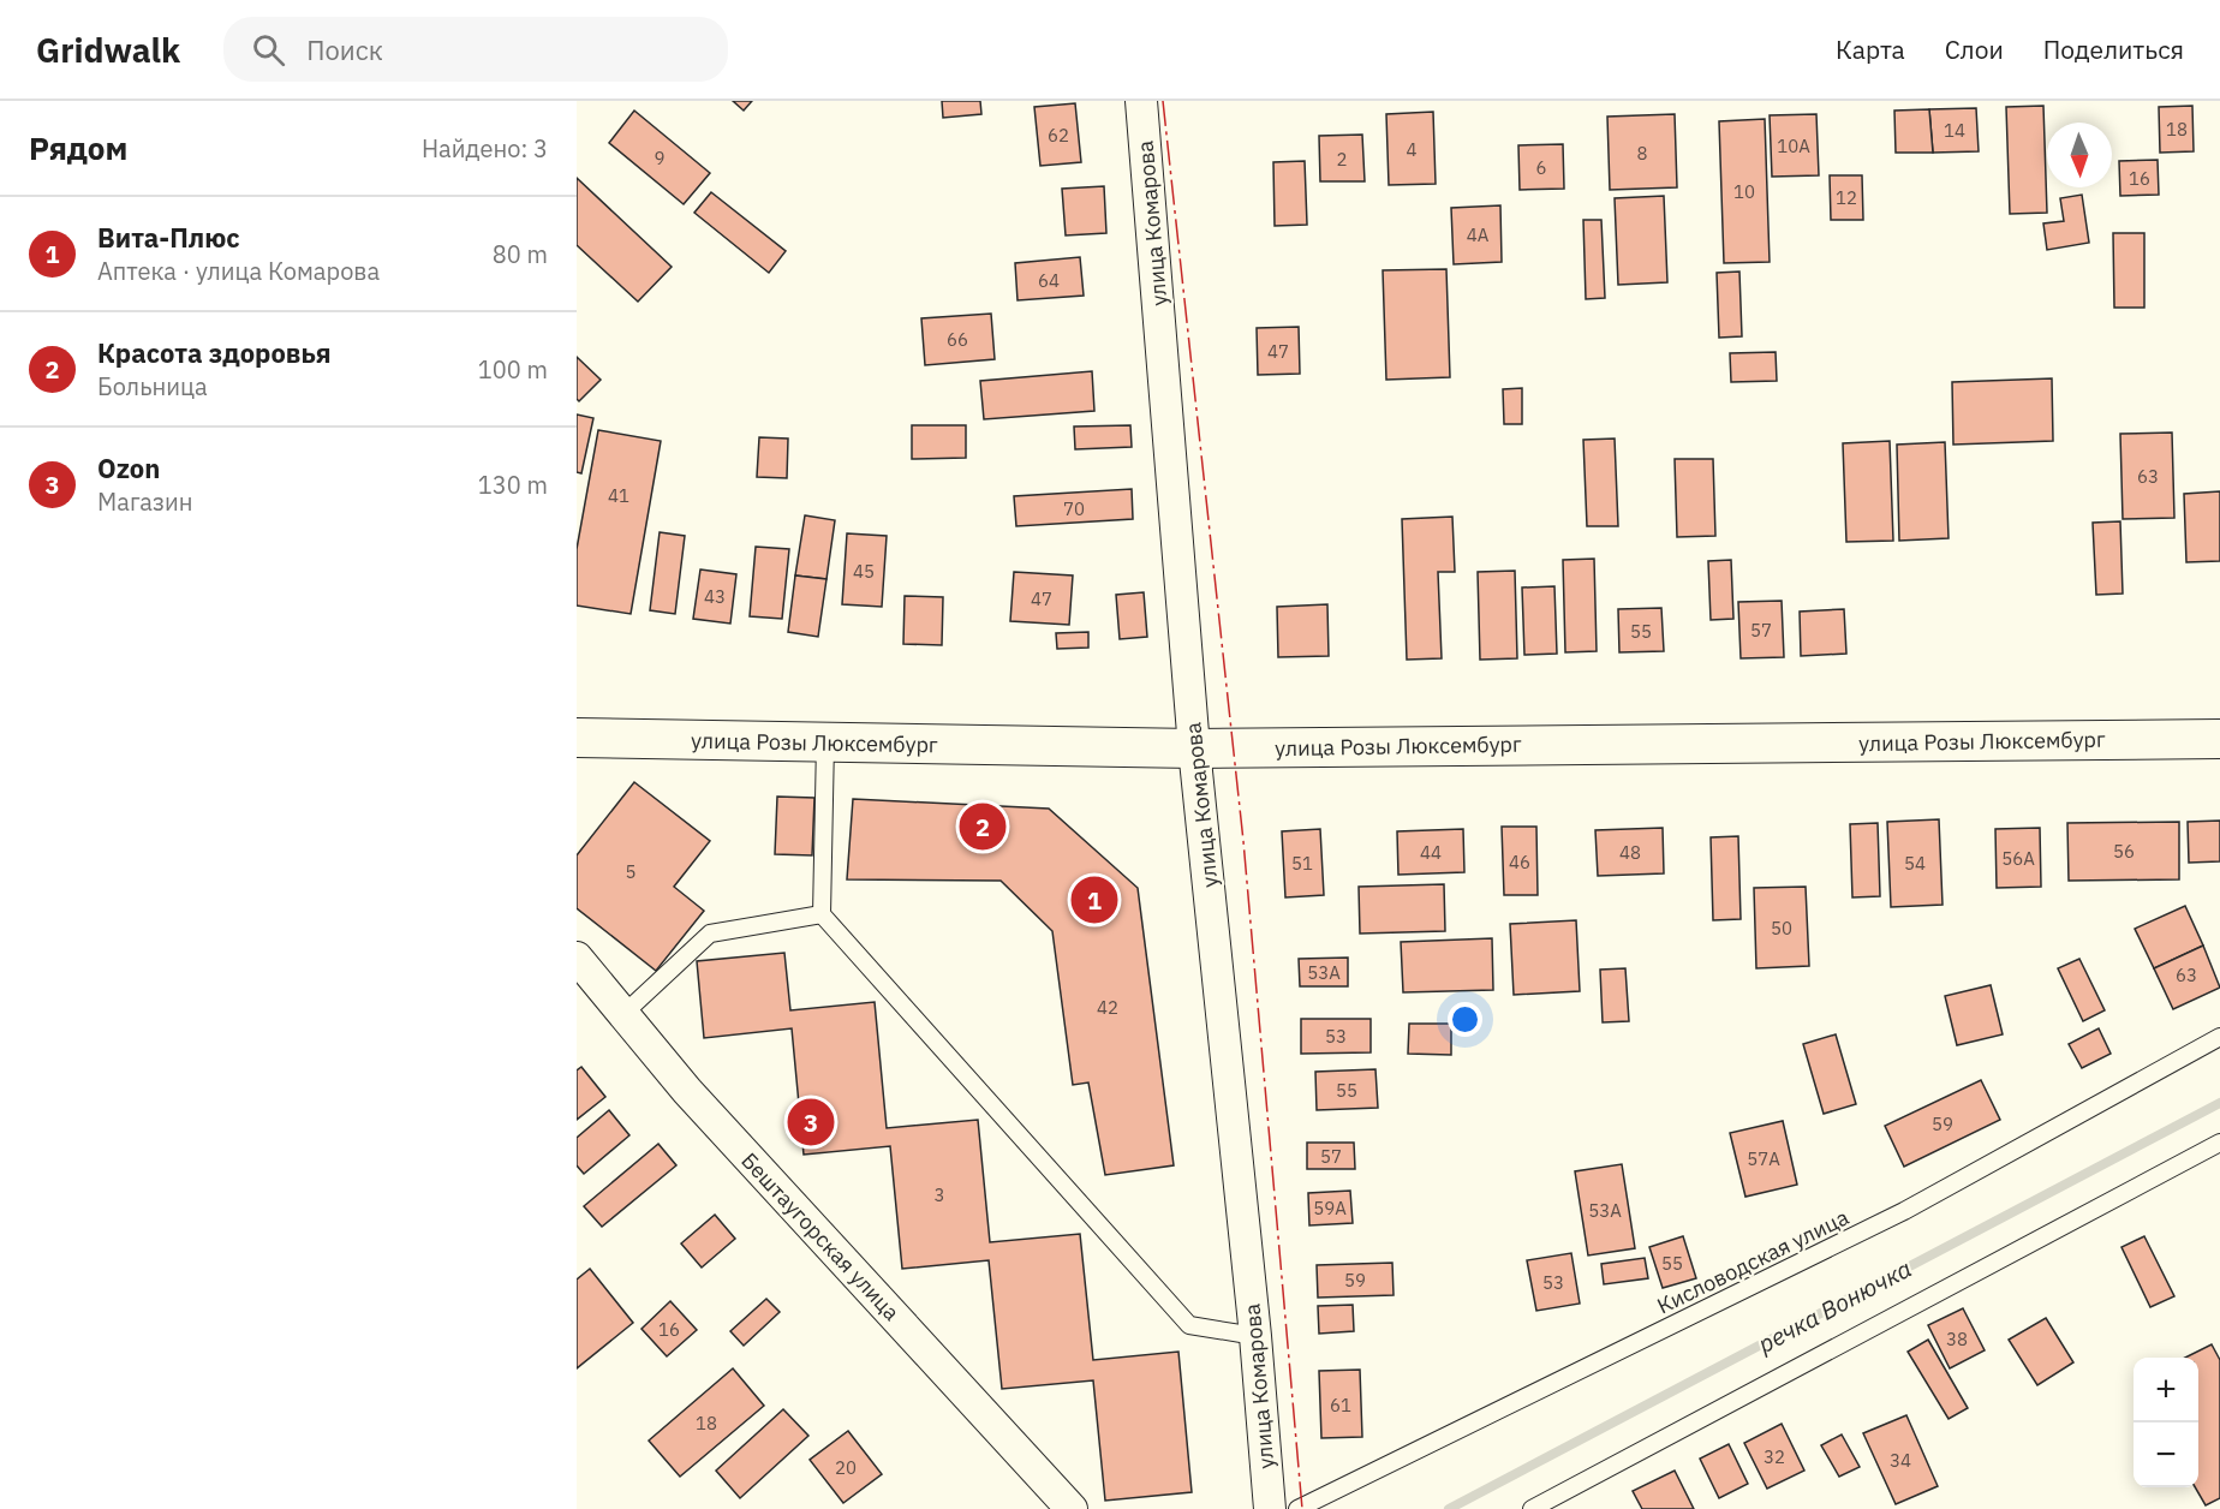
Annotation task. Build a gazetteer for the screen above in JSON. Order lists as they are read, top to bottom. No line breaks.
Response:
{"streets":{"street":["улица Комарова","улица Розы Люксембург","Бештаугорская улица"],"lane":["Кисловодская улица"]},"crossings":[["улица Комарова","улица Розы Люксембург"]],"water":["речка Вонючка"],"house_numbers":["18","14","62","10А","4","8","9","2","6","16","10","12","4А","64","66","47","63","41","70","45","43","47","57","55","56","44","48","56А","46","51","54","5","50","53А","63","42","53","55","59","57","57А","3","59А","53А","55","59","53","16","38","61","18","32","34","20"],"north":"bottom","page":{"header":"Gridwalk","search":"Поиск","nav":["Карта","Слои","Поделиться"],"heading":["Рядом","Найдено: 3"],"list":[{"mark":"1","name":"Вита-Плюс","note":"Аптека · улица Комарова","value":"80 m"},{"mark":"2","name":"Красота здоровья","note":"Больница","value":"100 m"},{"mark":"3","name":"Ozon","note":"Магазин","value":"130 m"}],"pins":["2","1","3"],"map_buttons":["+","−"]}}
